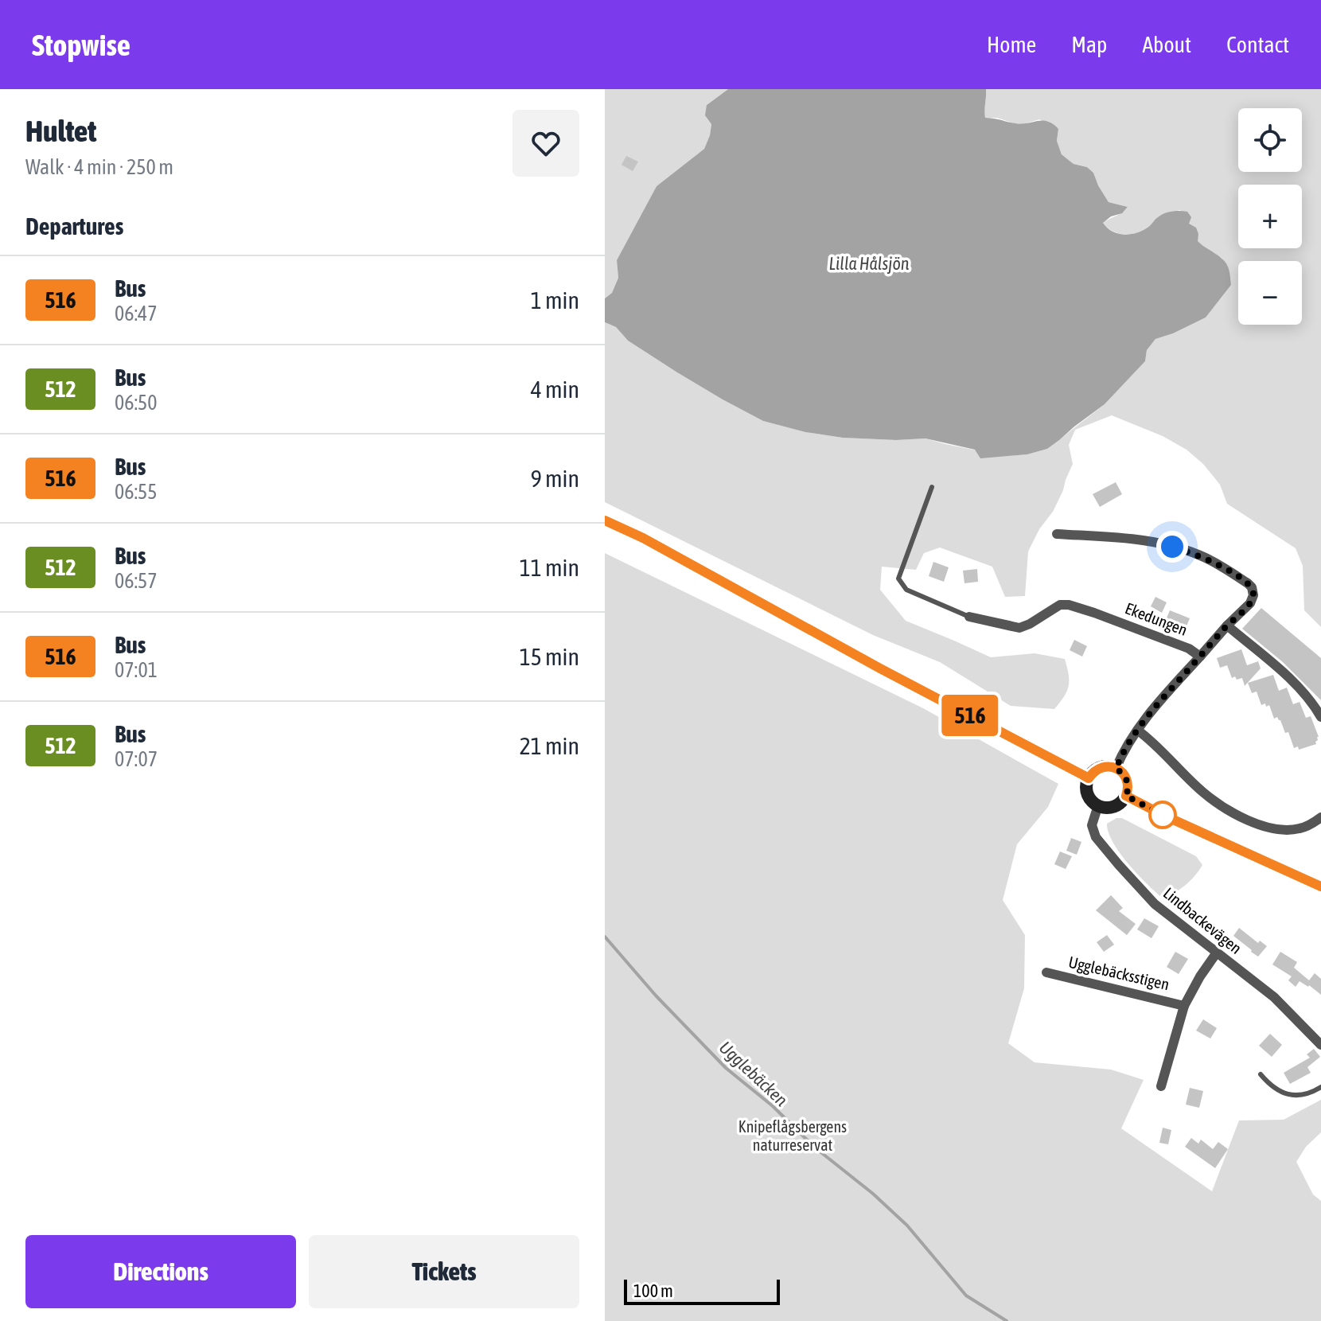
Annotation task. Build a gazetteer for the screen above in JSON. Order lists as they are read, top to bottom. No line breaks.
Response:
{"streets":{"street":["Ekedungen","Lindbackevägen","Ugglebäcksstigen"]},"crossings":[["Ekedungen","Lindbackevägen"]],"water":["Lilla Hålsjön","Ugglebäcken"],"parks":["Knipeflågsbergens naturreservat"],"lines":["bus line 516"],"scale_bar":"100 m","page":{"header":"Stopwise","nav":["Home","Map","About","Contact"],"heading":[["Hultet","Walk · 4 min · 250 m"],"Departures"],"on_map":"516","map_buttons":["+","−"],"list":[{"mark":"516","name":"Bus","note":"06:47","value":"1 min"},{"mark":"512","name":"Bus","note":"06:50","value":"4 min"},{"mark":"516","name":"Bus","note":"06:55","value":"9 min"},{"mark":"512","name":"Bus","note":"06:57","value":"11 min"},{"mark":"516","name":"Bus","note":"07:01","value":"15 min"},{"mark":"512","name":"Bus","note":"07:07","value":"21 min"}],"buttons":["Directions","Tickets"],"scale":"100 m"}}
